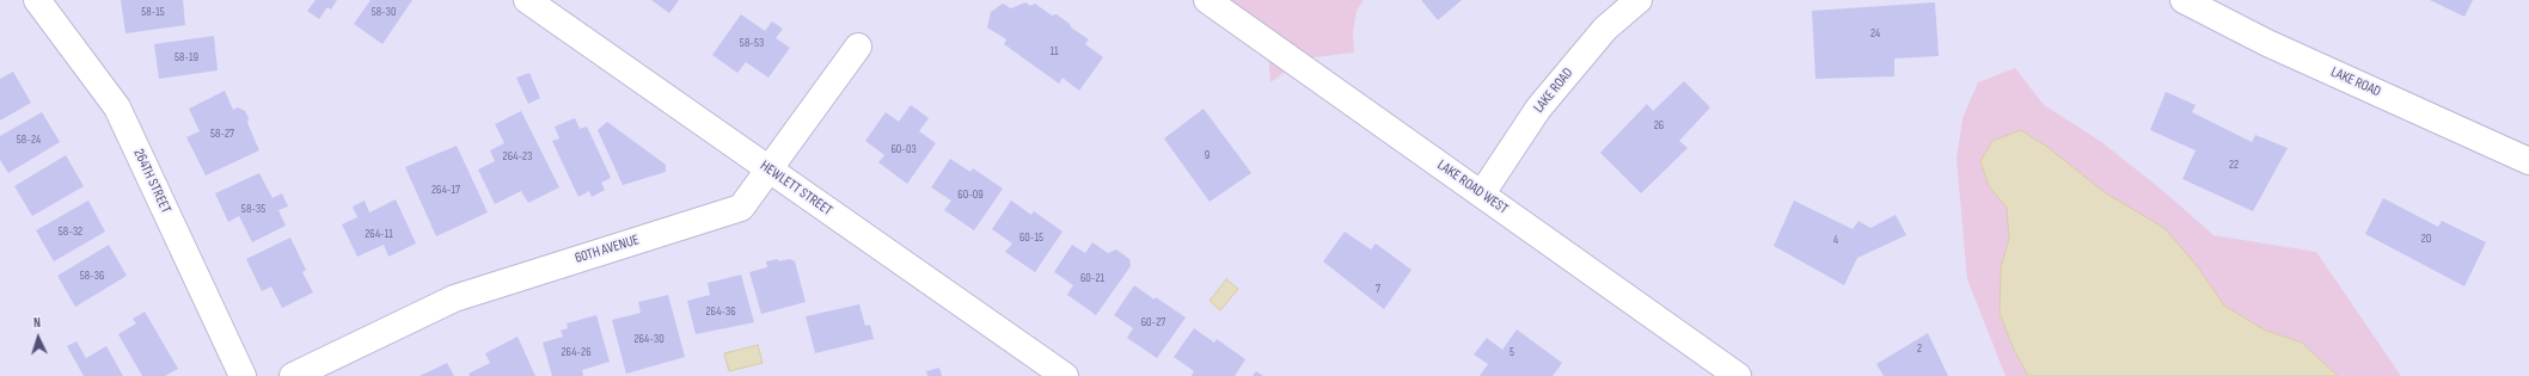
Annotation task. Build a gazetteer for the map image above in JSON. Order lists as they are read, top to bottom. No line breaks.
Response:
{"streets":{"street":["LAKE ROAD","264TH STREET","LAKE ROAD WEST","HEWLETT STREET","60TH AVENUE"]},"crossings":[["LAKE ROAD","LAKE ROAD WEST"],["HEWLETT STREET","60TH AVENUE"]],"house_numbers":["58-15","58-30","24","58-53","11","58-19","26","58-27","58-24","60-03","9","264-23","22","264-17","60-09","58-35","58-32","264-11","60-15","20","4","58-36","60-21","7","264-36","60-27","264-30","2","264-26","5"],"north":"top"}
